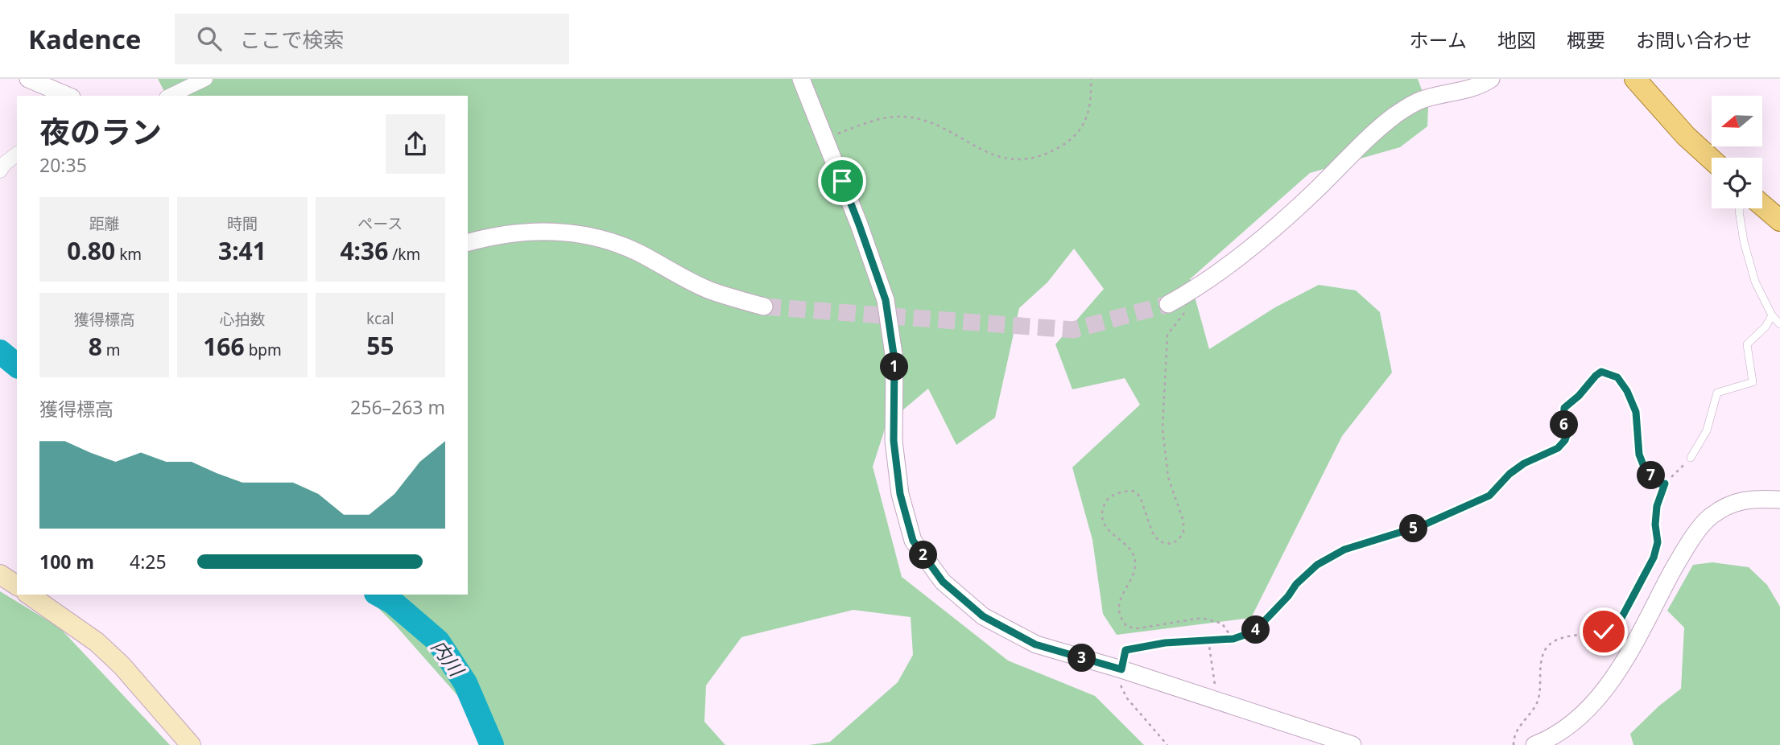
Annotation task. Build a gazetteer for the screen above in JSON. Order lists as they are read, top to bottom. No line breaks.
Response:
{"water":["内川"],"north":"left","page":{"header":"Kadence","search":"ここで検索","nav":["ホーム","地図","概要","お問い合わせ"],"heading":["夜のラン","20:35"],"stats":[["距離","0.80 km"],["時間","3:41"],["ペース","4:36 /km"],["獲得標高","8 m"],["心拍数","166 bpm"],["kcal","55"]],"pins":["1","6","7","5","2","4","3"],"chart":["獲得標高","256–263 m"],"list":[{"name":"100 m","note":"4:25"}]}}
